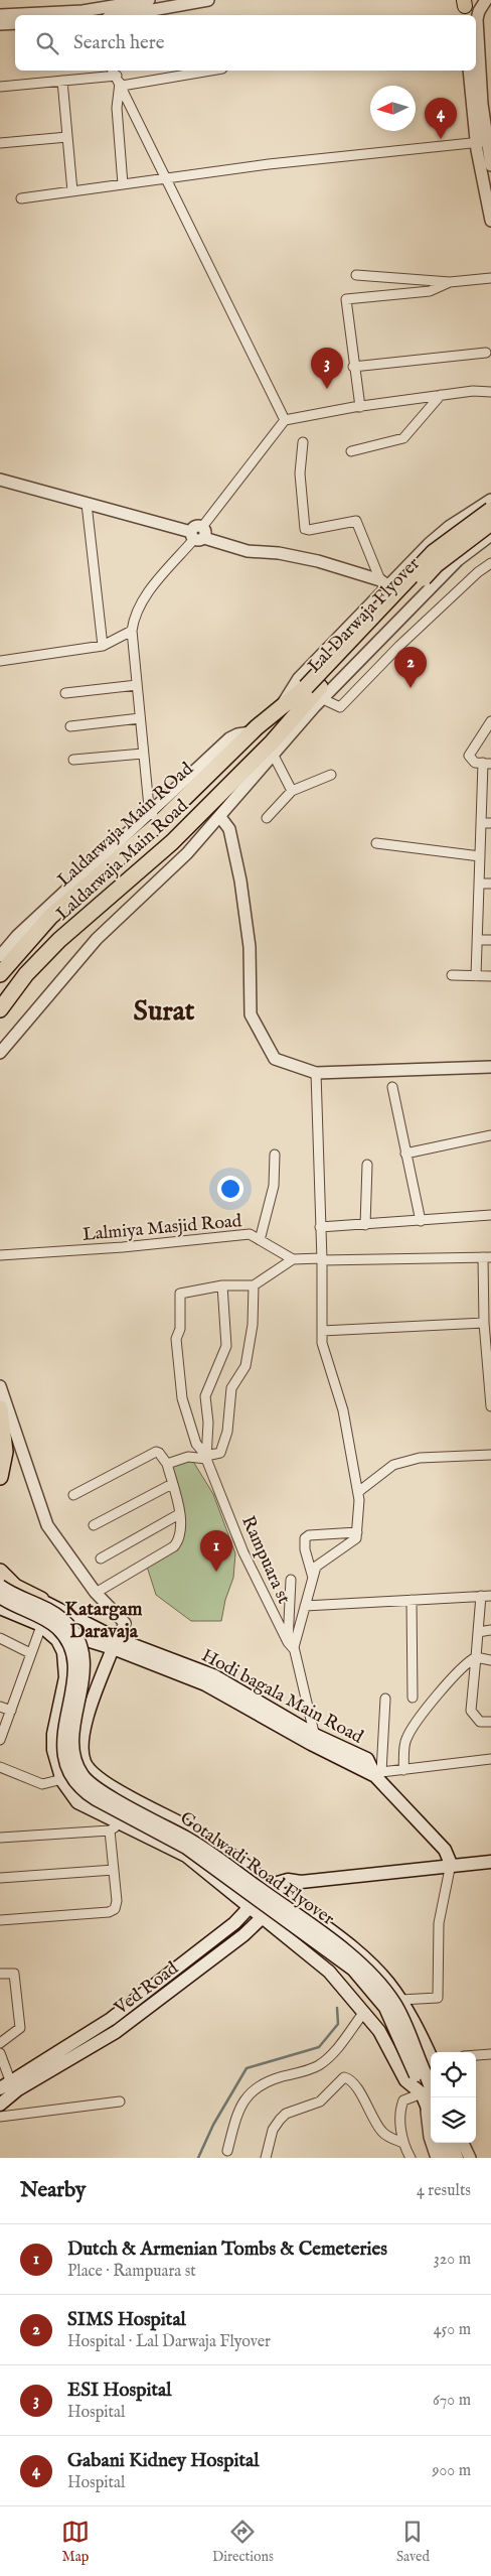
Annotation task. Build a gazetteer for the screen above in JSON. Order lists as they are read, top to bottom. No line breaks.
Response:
{"streets":{"highway":["Lal Darwaja Flyover","Laldarwaja Main ROad","Laldarwaja Main Road"],"main road":["Hodi bagala Main Road","Gotalwadi Road Flyover","Ved Road"],"street":["Lalmiya Masjid Road","Rampuara st"]},"crossings":[["Lal Darwaja Flyover","Laldarwaja Main ROad"],["Lal Darwaja Flyover","Laldarwaja Main Road"],["Hodi bagala Main Road","Gotalwadi Road Flyover"]],"districts":["Surat","Katargam Daravaja"],"north":"left","page":{"search":"Search here","pins":["4","3","2","1"],"heading":["Nearby","4 results"],"list":[{"mark":"1","name":"Dutch & Armenian Tombs & Cemeteries","note":"Place · Rampuara st","value":"320 m"},{"mark":"2","name":"SIMS Hospital","note":"Hospital · Lal Darwaja Flyover","value":"450 m"},{"mark":"3","name":"ESI Hospital","note":"Hospital","value":"670 m"},{"mark":"4","name":"Gabani Kidney Hospital","note":"Hospital","value":"900 m"}],"nav":["Map","Directions","Saved"]}}
